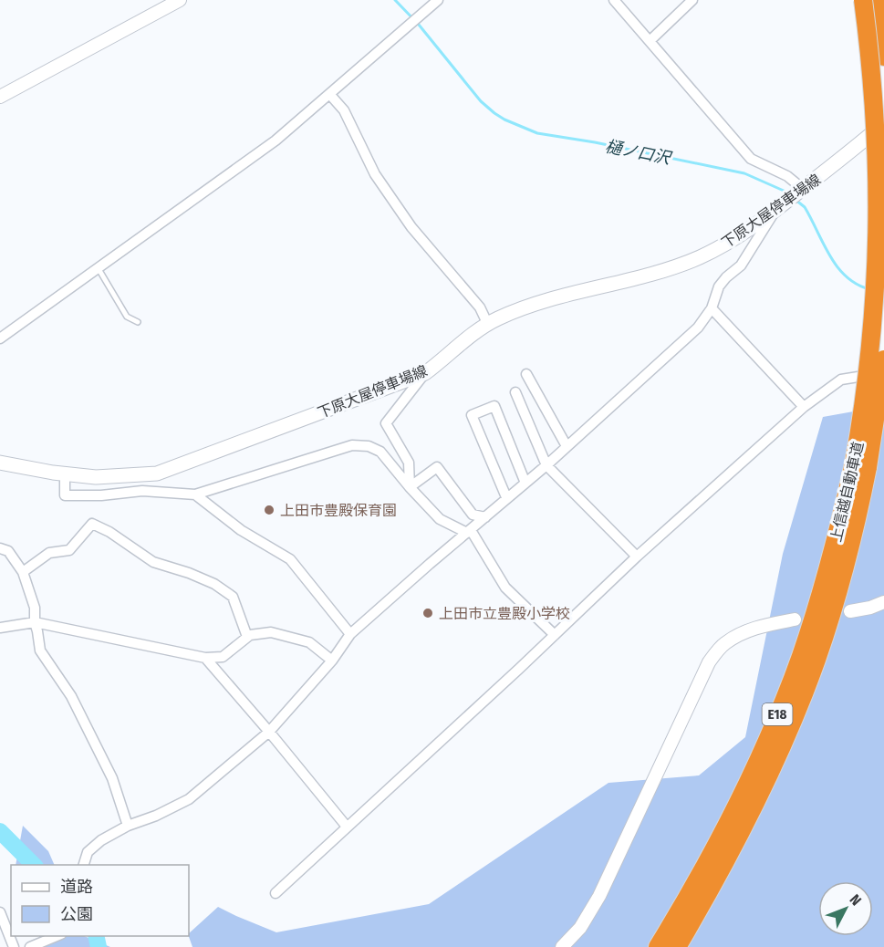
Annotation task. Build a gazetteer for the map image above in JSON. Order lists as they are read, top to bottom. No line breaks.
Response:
{"streets":{"highway":["上信越自動車道","E18"],"main road":["下原大屋停車場線"]},"water":["樋ノ口沢"],"places":["上田市豊殿保育園","上田市立豊殿小学校"],"legend":["道路","公園"],"north":"top right"}
